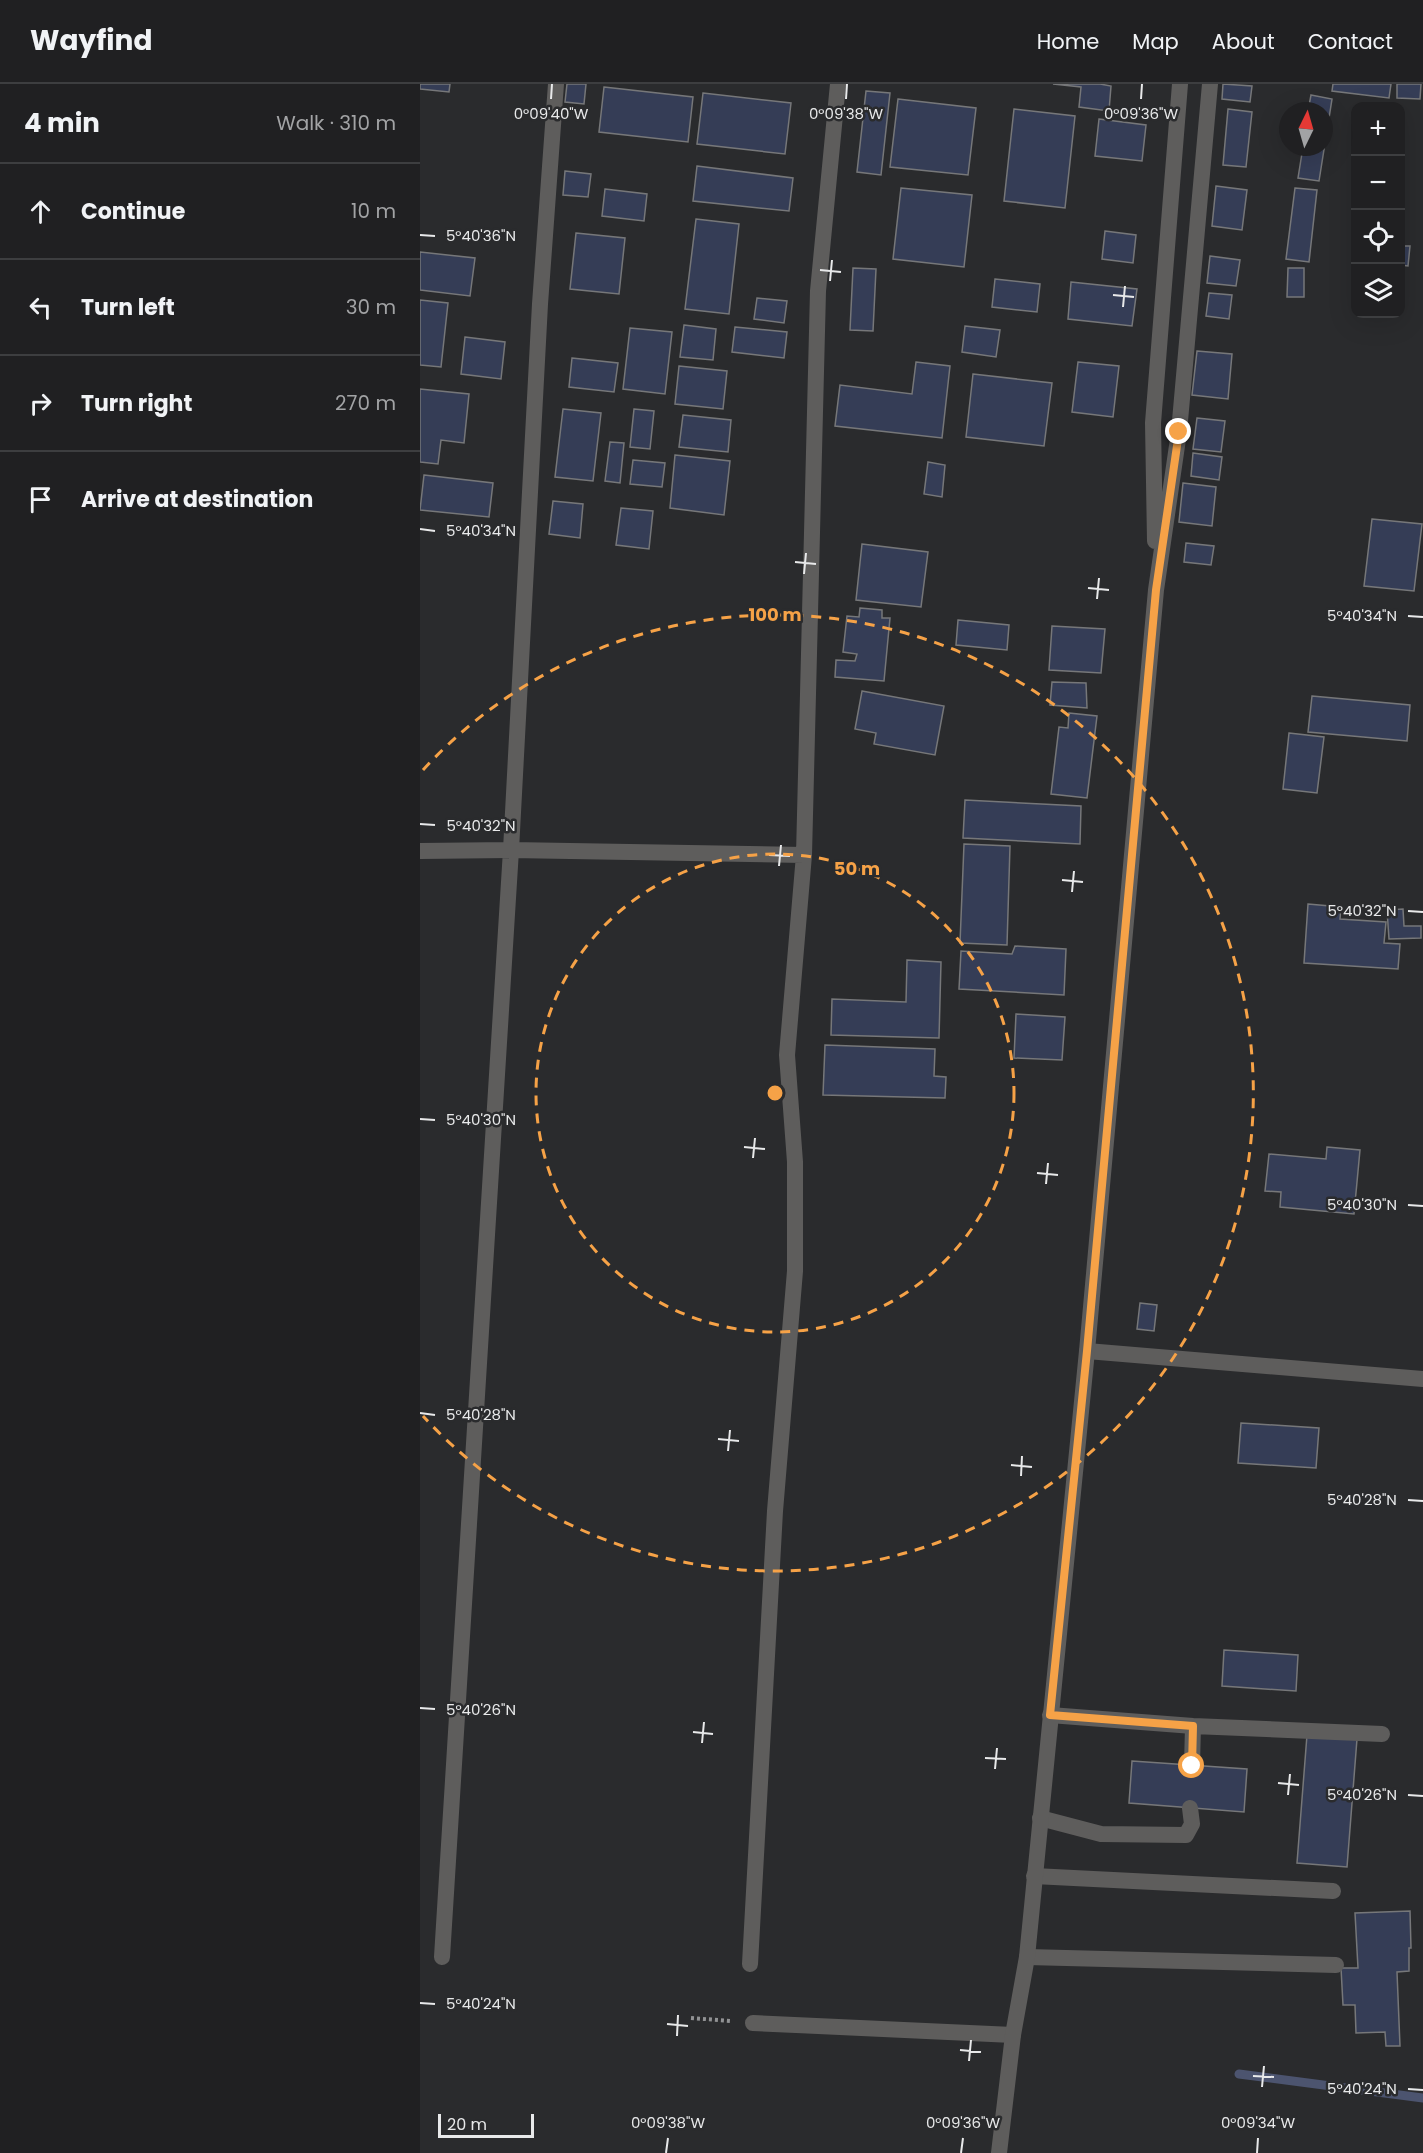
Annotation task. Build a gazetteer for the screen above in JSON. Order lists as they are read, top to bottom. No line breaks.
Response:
{"scale_bar":"20 m","north":"top","page":{"header":"Wayfind","nav":["Home","Map","About","Contact"],"heading":["4 min","Walk · 310 m"],"map_buttons":["+","−"],"list":[["Continue","10 m"],["Turn left","30 m"],["Turn right","270 m"],"Arrive at destination"],"scale":"20 m"},"coordinates":["0°09'40\"W","0°09'38\"W","0°09'36\"W","5°40'36\"N","5°40'34\"N","5°40'32\"N","5°40'30\"N","5°40'28\"N","5°40'26\"N","5°40'24\"N","0°09'34\"W"],"rings":["100 m","50 m"]}
